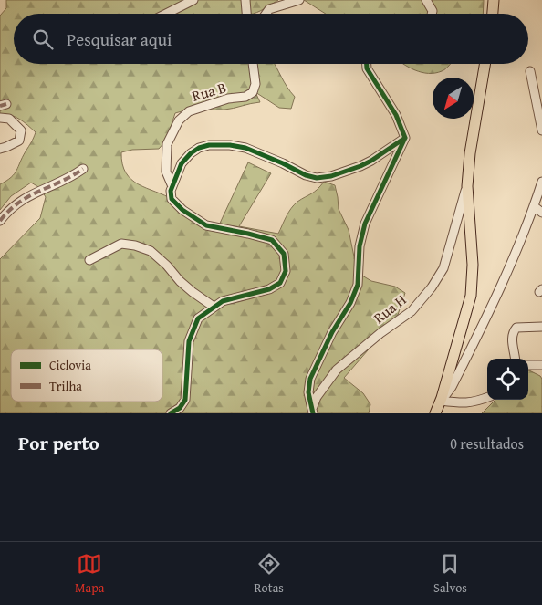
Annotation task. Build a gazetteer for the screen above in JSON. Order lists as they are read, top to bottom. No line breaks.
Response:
{"streets":{"street":["Rua B","Rua H"]},"legend":["Ciclovia","Trilha"],"north":"bottom left","page":{"search":"Pesquisar aqui","heading":["Por perto","0 resultados"],"nav":["Mapa","Rotas","Salvos"]}}
